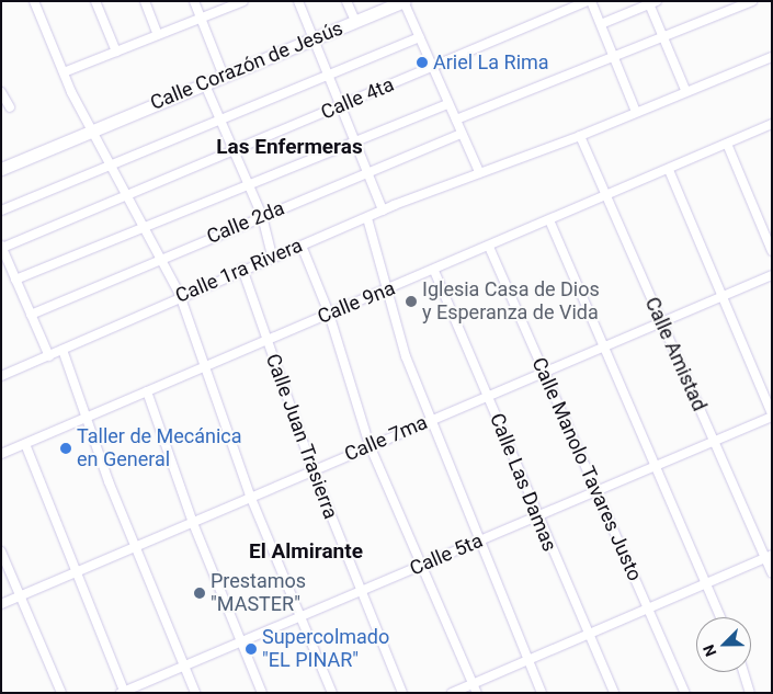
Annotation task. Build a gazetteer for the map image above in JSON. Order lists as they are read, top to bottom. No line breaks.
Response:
{"streets":{"street":["Calle Corazón de Jesús","Calle 4ta","Calle 2da","Calle 1ra Rivera","Calle 9na","Calle Amistad","Calle Juan Trasierra","Calle 7ma","Calle Manolo Tavares Justo","Calle Las Damas","Calle 5ta"]},"crossings":[["Calle 1ra Rivera","Calle Amistad"],["Calle 1ra Rivera","Calle Juan Trasierra"],["Calle 9na","Calle Amistad"],["Calle 9na","Calle Juan Trasierra"],["Calle 9na","Calle Manolo Tavares Justo"],["Calle 9na","Calle Las Damas"],["Calle Amistad","Calle 7ma"],["Calle Amistad","Calle 5ta"],["Calle Juan Trasierra","Calle 7ma"],["Calle Juan Trasierra","Calle 5ta"],["Calle 7ma","Calle Manolo Tavares Justo"],["Calle 7ma","Calle Las Damas"],["Calle Manolo Tavares Justo","Calle 5ta"],["Calle Las Damas","Calle 5ta"]],"districts":["Las Enfermeras","El Almirante"],"places":["Ariel La Rima","Iglesia Casa de Dios y Esperanza de Vida","Taller de Mecánica en General","Prestamos \"MASTER\"","Supercolmado \"EL PINAR\""],"north":"bottom left"}
